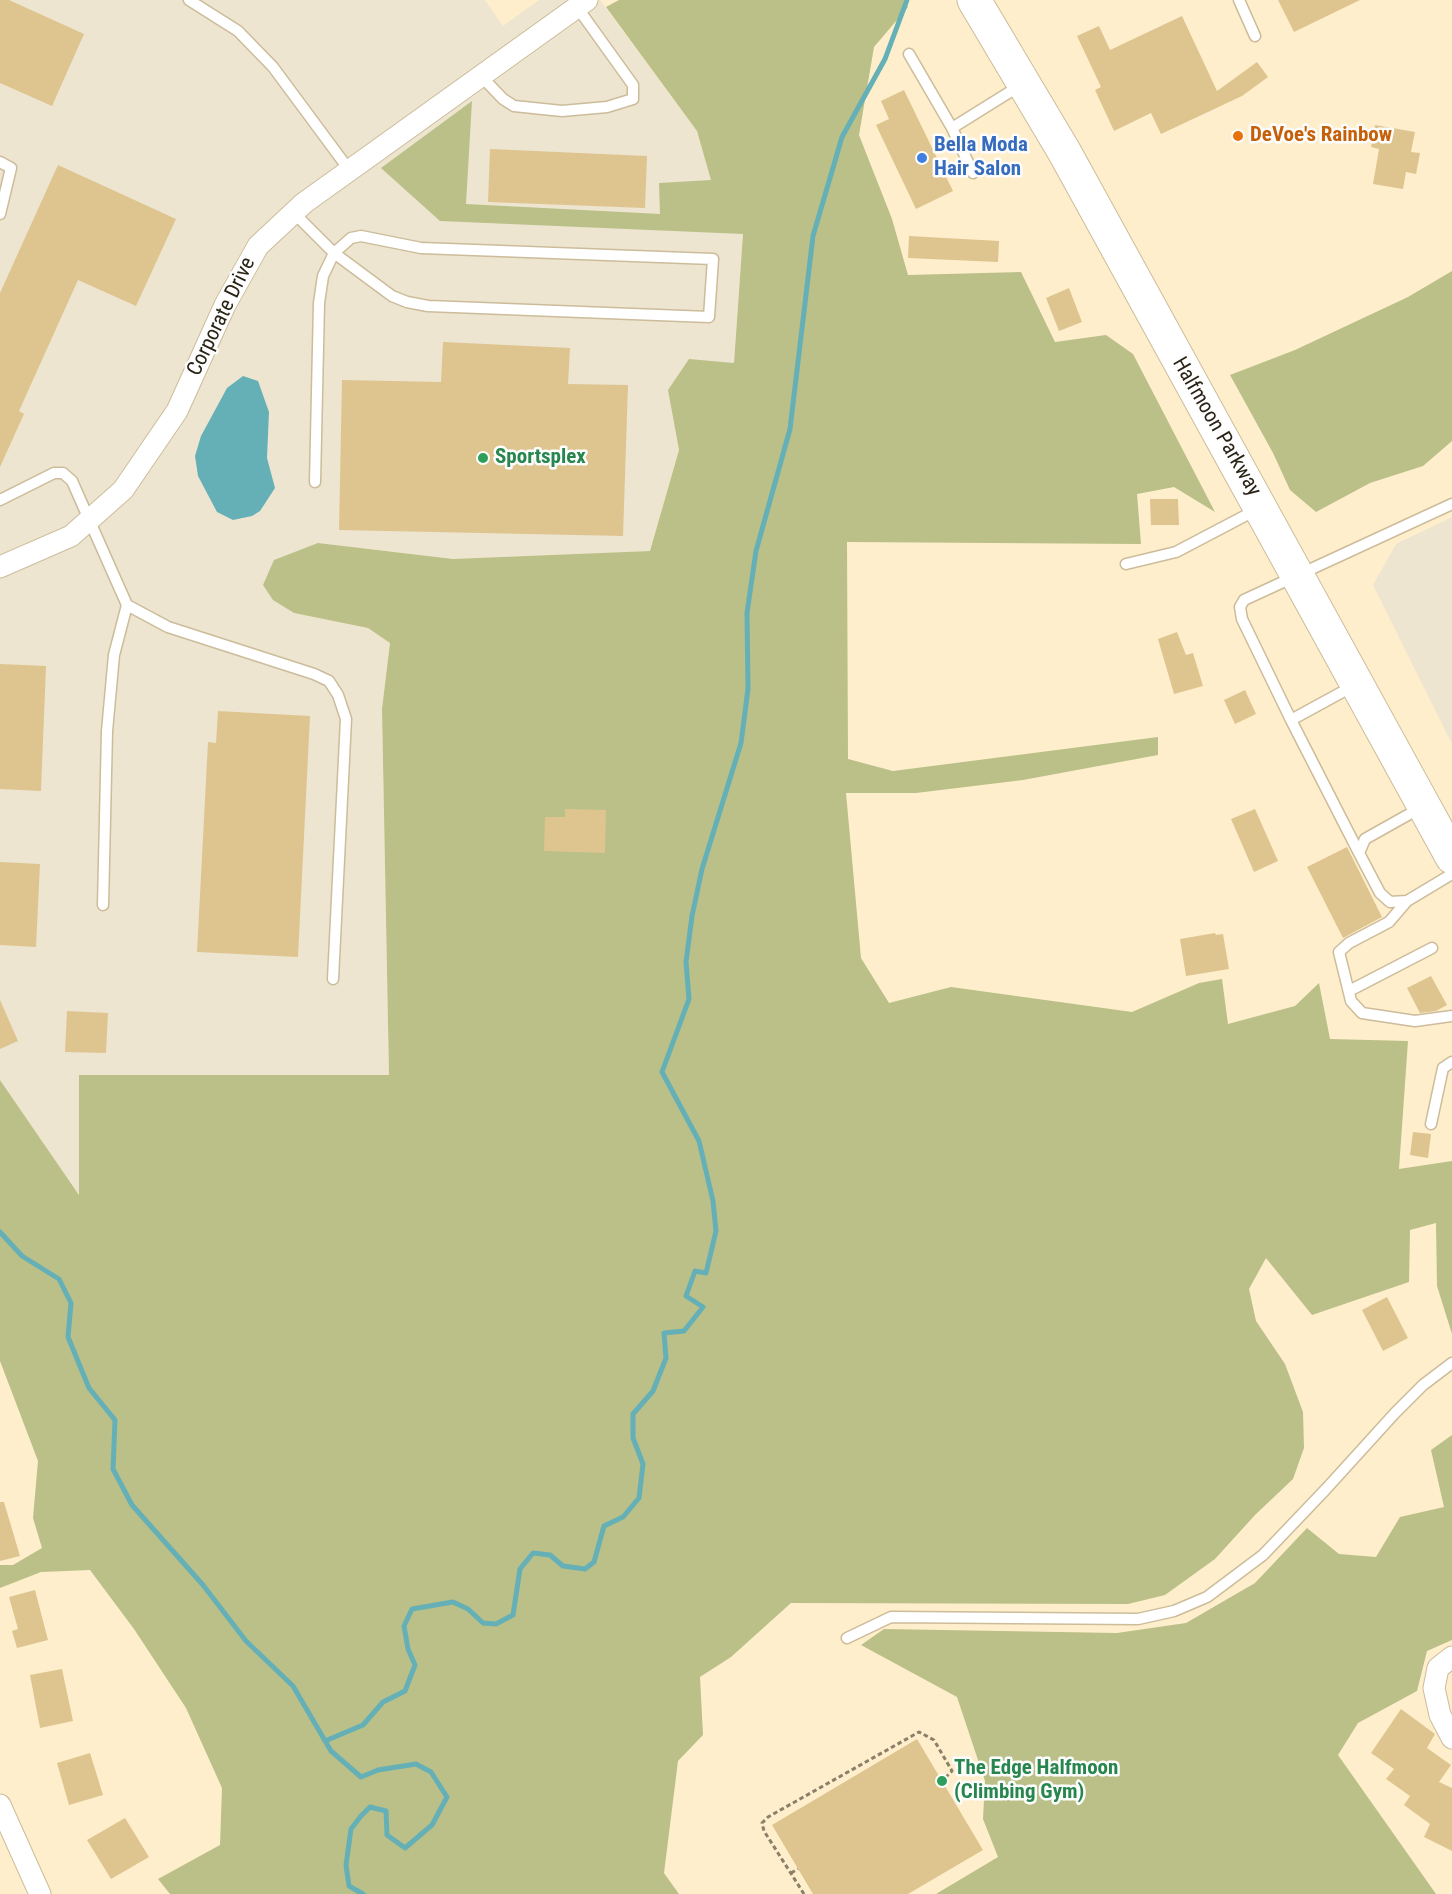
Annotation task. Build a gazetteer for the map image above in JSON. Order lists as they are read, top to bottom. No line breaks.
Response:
{"streets":{"main road":["Halfmoon Parkway"],"street":["Corporate Drive"]},"places":["DeVoe's Rainbow","Bella Moda Hair Salon","Sportsplex","The Edge Halfmoon (Climbing Gym)"]}
